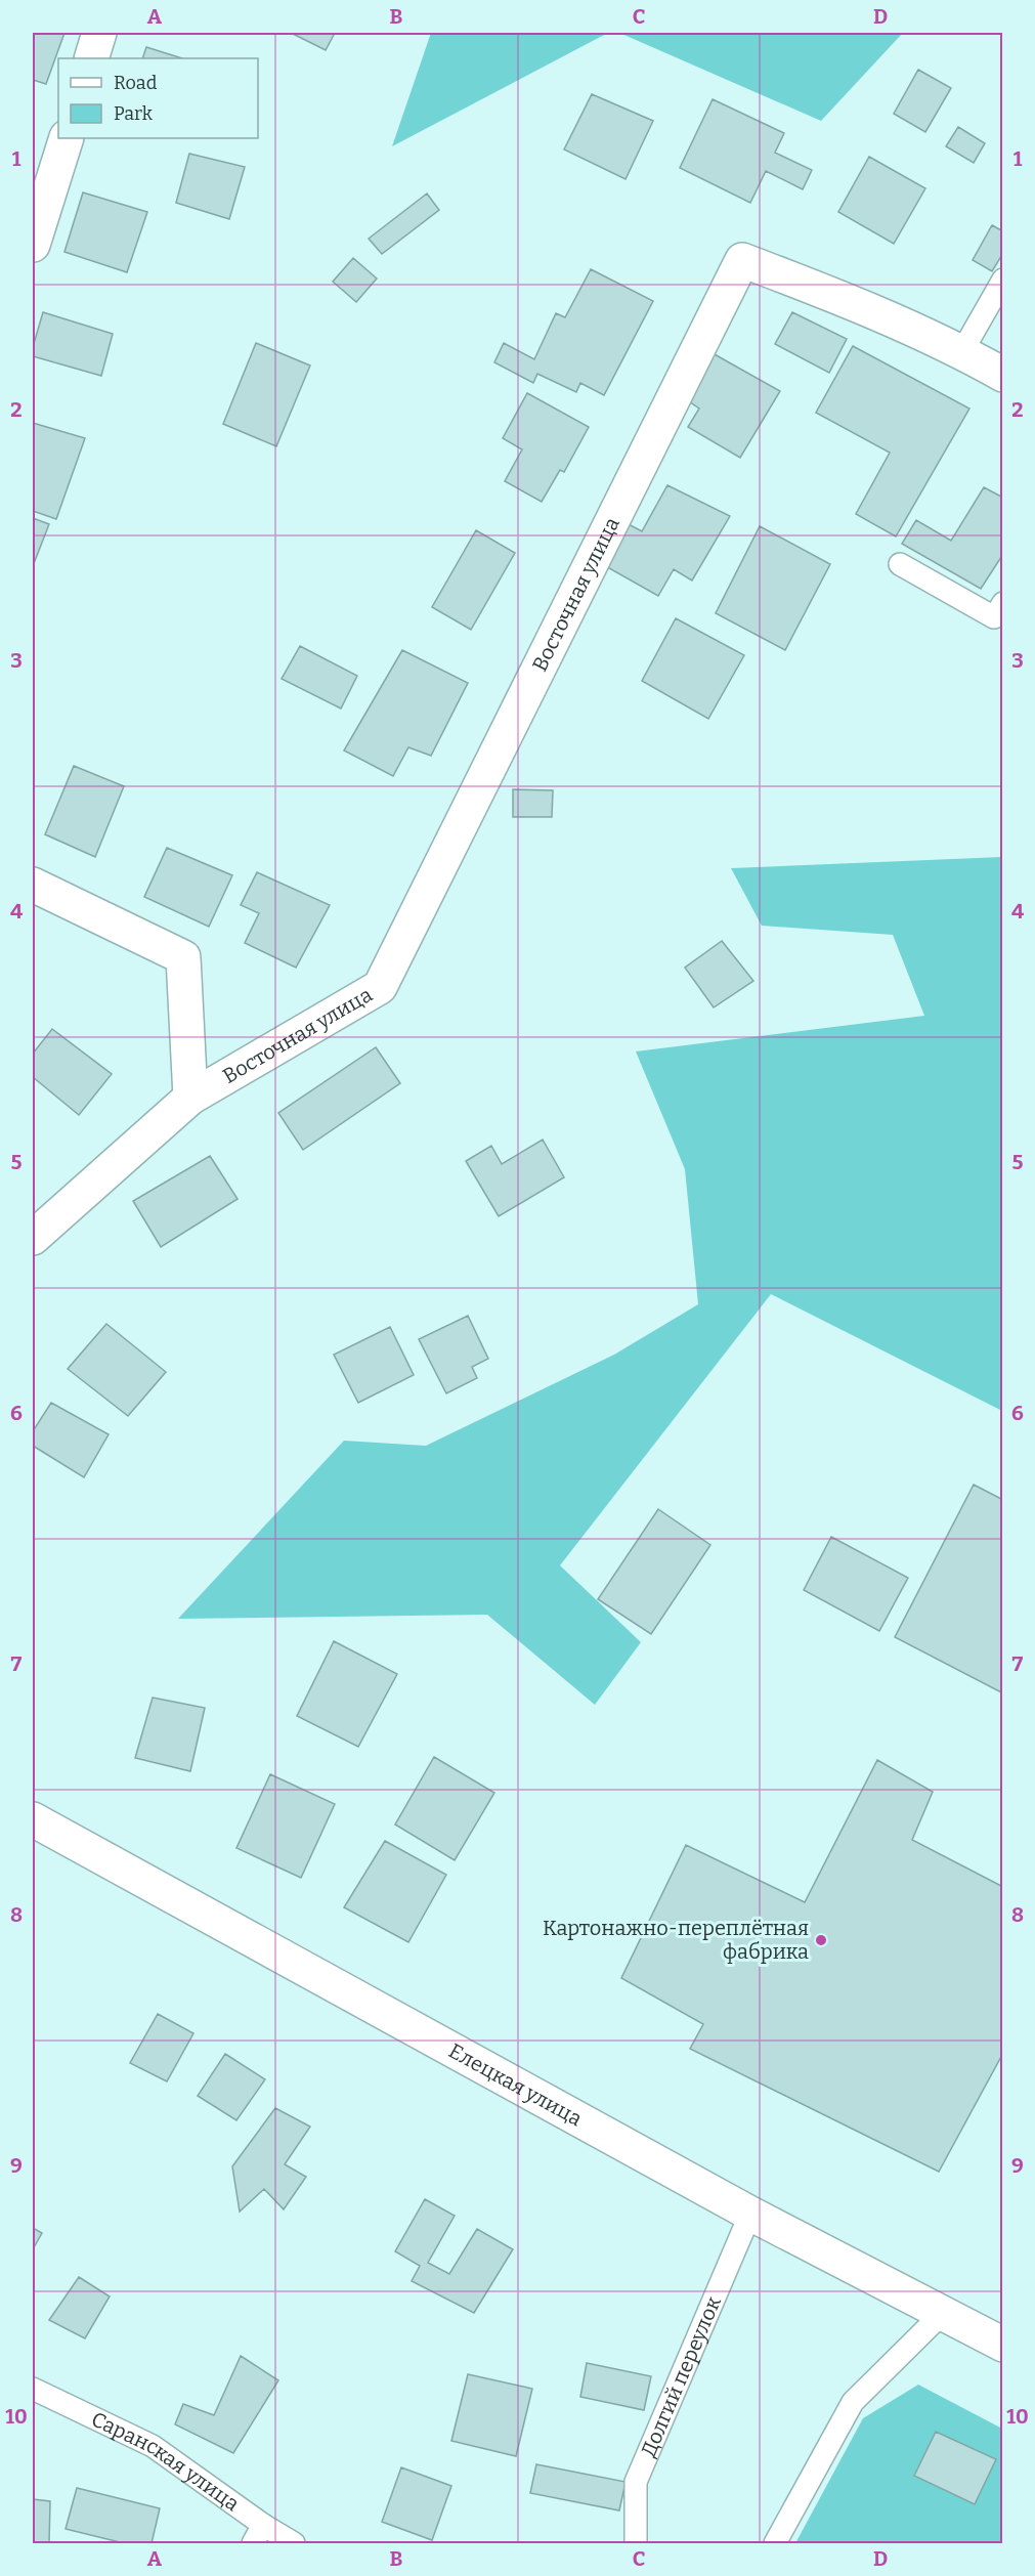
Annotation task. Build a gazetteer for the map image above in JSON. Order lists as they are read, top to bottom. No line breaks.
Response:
{"streets":{"street":["Восточная улица","Елецкая улица"],"lane":["Долгий переулок","Саранская улица"]},"crossings":[["Елецкая улица","Долгий переулок"]],"places":["Картонажно-переплётная фабрика"],"legend":["Road","Park"],"grid":{"columns":["A","B","C","D"],"rows":["1","2","3","4","5","6","7","8","9","10"]}}
